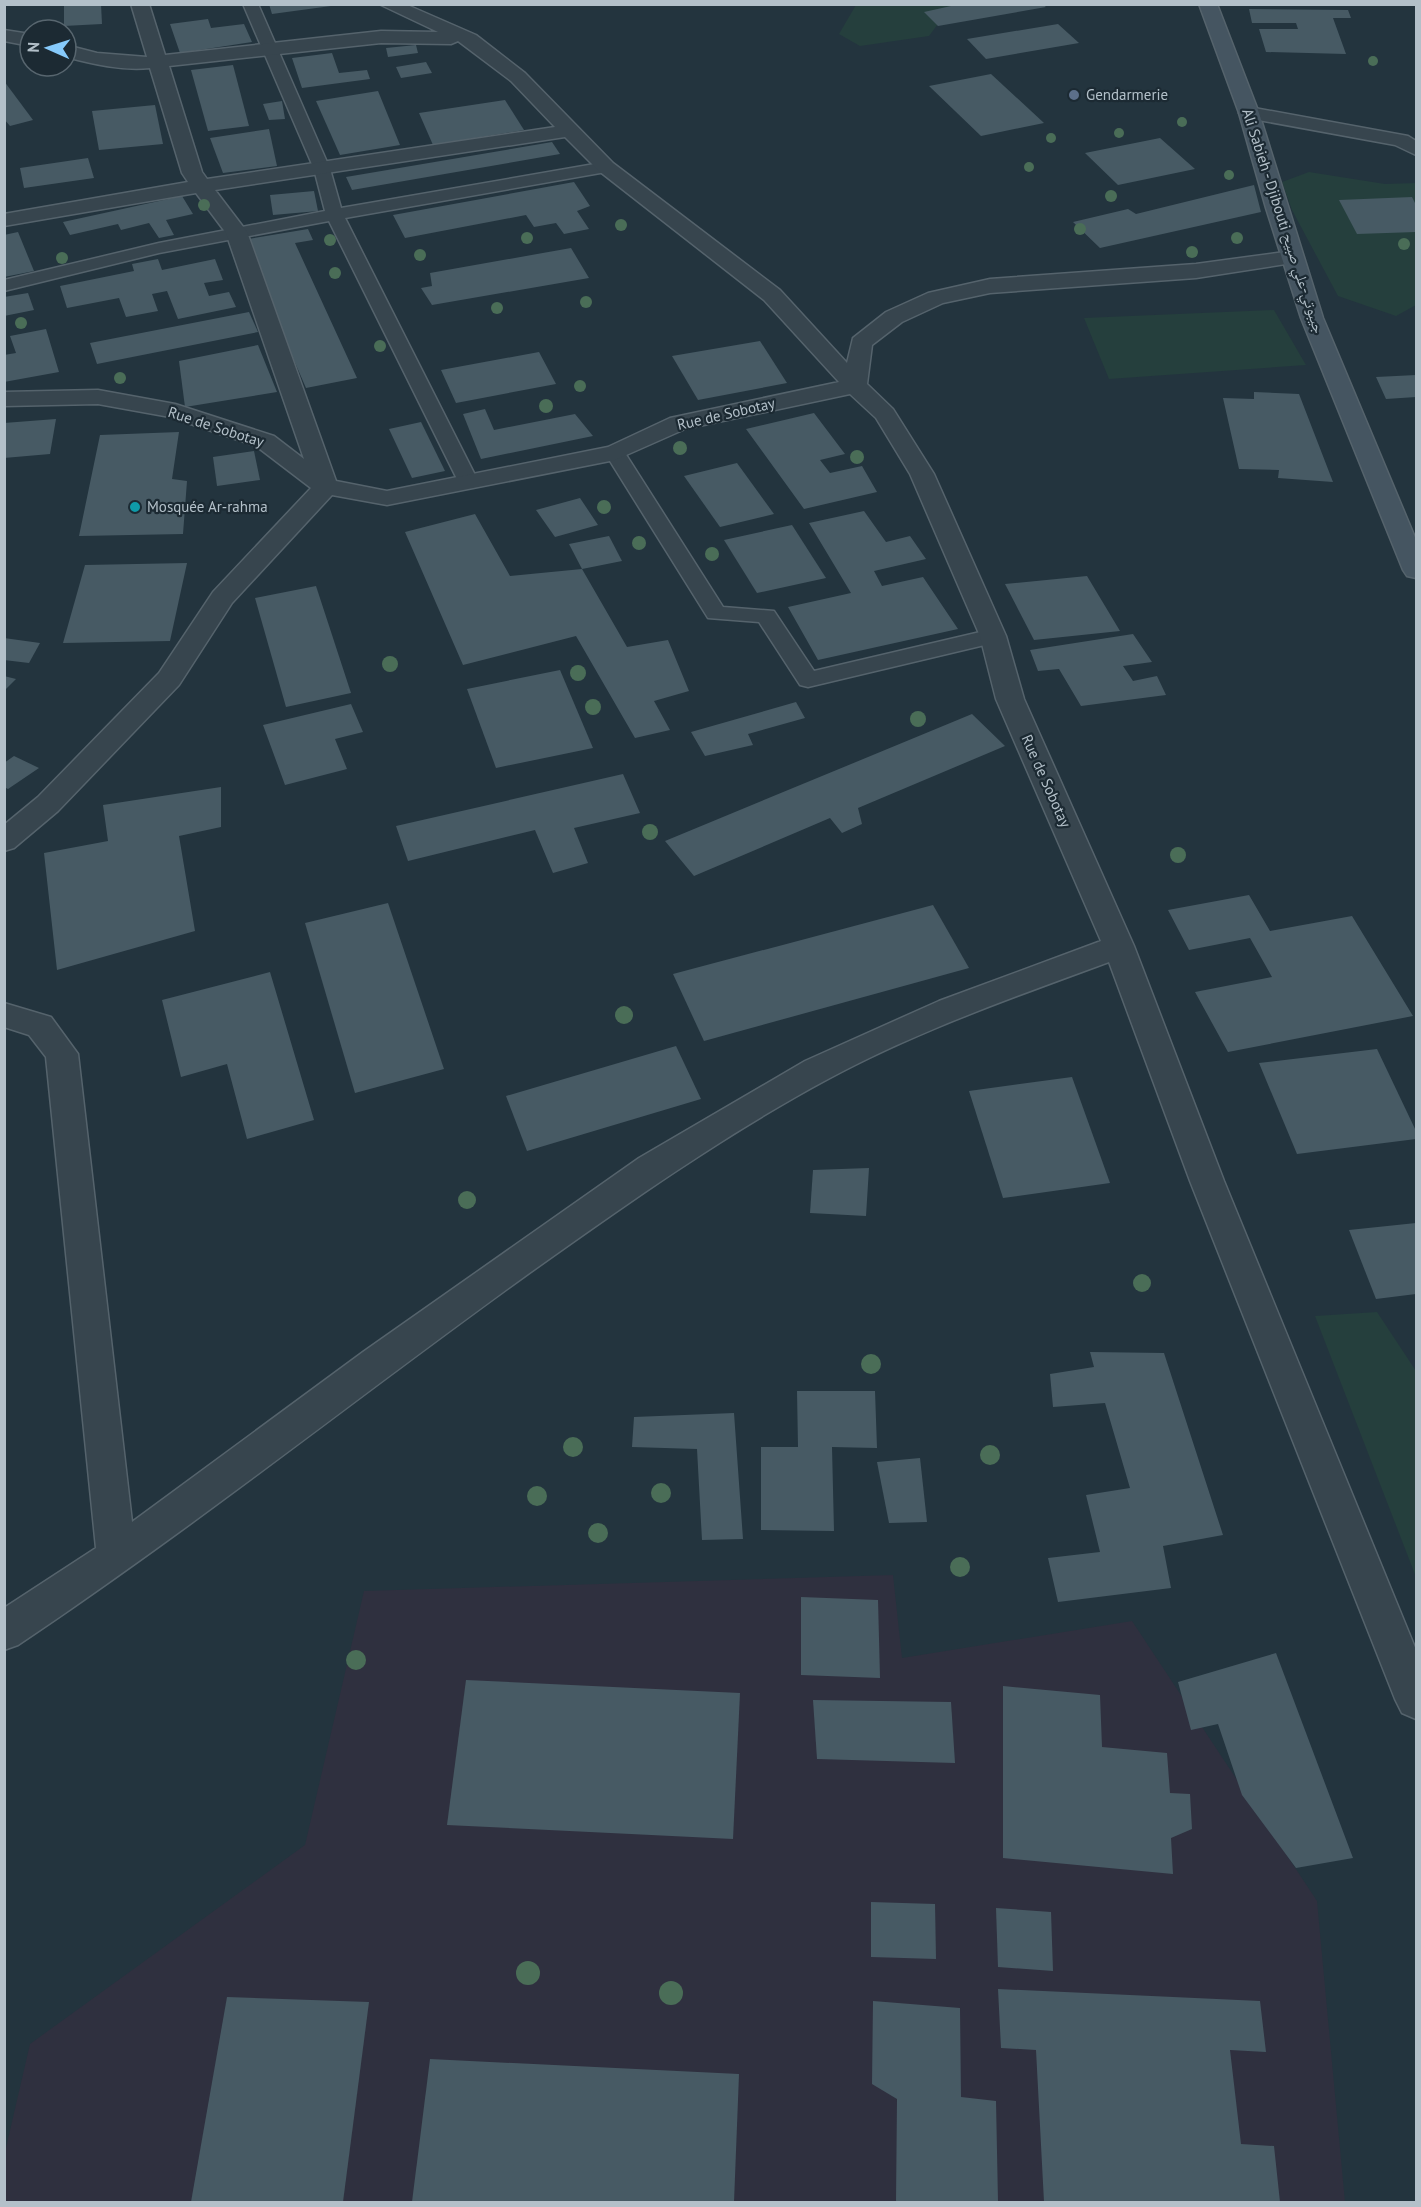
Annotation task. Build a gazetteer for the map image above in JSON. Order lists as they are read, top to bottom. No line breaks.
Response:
{"streets":{"main road":["Ali Sabieh - Djibouti جيبوتي-علي صبيح"],"street":["Rue de Sobotay"]},"places":["Gendarmerie","Mosquée Ar-rahma"],"north":"left"}
